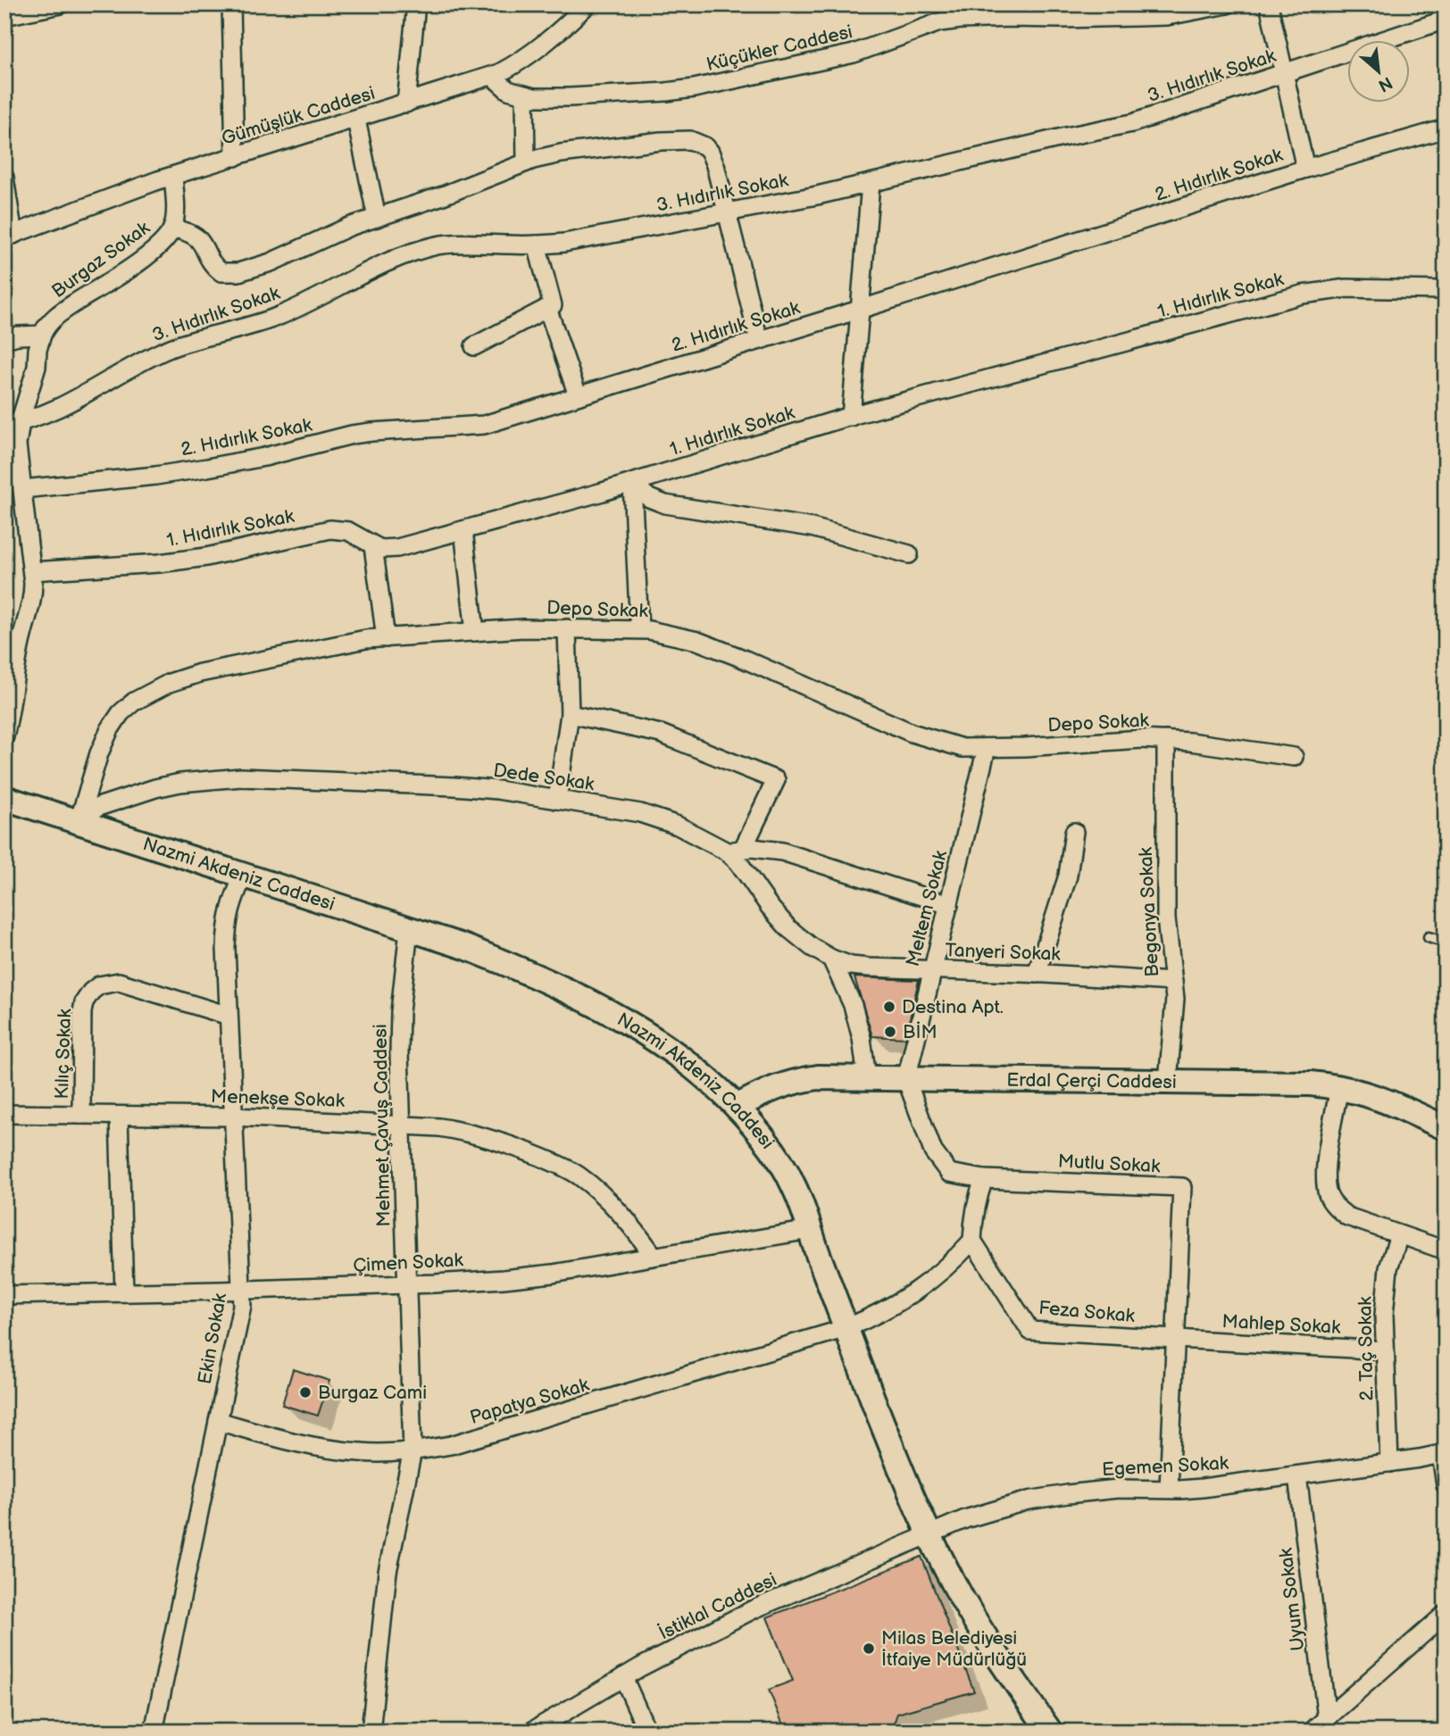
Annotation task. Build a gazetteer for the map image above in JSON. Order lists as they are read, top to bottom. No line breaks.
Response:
{"streets":{"street":["Küçükler Caddesi","3. Hıdırlık Sokak","Gümüşlük Caddesi","2. Hıdırlık Sokak","Burgaz Sokak","1. Hıdırlık Sokak","Depo Sokak","Dede Sokak","Nazmi Akdeniz Caddesi","Meltem Sokak","Begonya Sokak","Tanyeri Sokak","Kılıç Sokak","Erdal Çerçi Caddesi","Menekşe Sokak","Mehmet Çavuş Caddesi","Mutlu Sokak","Çimen Sokak","Feza Sokak","Mahlep Sokak","Ekin Sokak","2. Taç Sokak","Papatya Sokak","Egemen Sokak","Uyum Sokak","İstiklal Caddesi"]},"crossings":[["Küçükler Caddesi","Gümüşlük Caddesi"],["Gümüşlük Caddesi","Burgaz Sokak"],["Depo Sokak","Dede Sokak"],["Depo Sokak","Nazmi Akdeniz Caddesi"],["Depo Sokak","Meltem Sokak"],["Depo Sokak","Begonya Sokak"],["Dede Sokak","Nazmi Akdeniz Caddesi"],["Dede Sokak","Tanyeri Sokak"],["Nazmi Akdeniz Caddesi","Erdal Çerçi Caddesi"],["Nazmi Akdeniz Caddesi","Mehmet Çavuş Caddesi"],["Nazmi Akdeniz Caddesi","Çimen Sokak"],["Nazmi Akdeniz Caddesi","Ekin Sokak"],["Nazmi Akdeniz Caddesi","Papatya Sokak"],["Nazmi Akdeniz Caddesi","Egemen Sokak"],["Nazmi Akdeniz Caddesi","İstiklal Caddesi"],["Meltem Sokak","Tanyeri Sokak"],["Meltem Sokak","Erdal Çerçi Caddesi"],["Meltem Sokak","Mutlu Sokak"],["Begonya Sokak","Tanyeri Sokak"],["Begonya Sokak","Erdal Çerçi Caddesi"],["Kılıç Sokak","Menekşe Sokak"],["Kılıç Sokak","Ekin Sokak"],["Erdal Çerçi Caddesi","Mutlu Sokak"],["Menekşe Sokak","Mehmet Çavuş Caddesi"],["Menekşe Sokak","Çimen Sokak"],["Menekşe Sokak","Ekin Sokak"],["Mehmet Çavuş Caddesi","Çimen Sokak"],["Mehmet Çavuş Caddesi","Papatya Sokak"],["Mutlu Sokak","Feza Sokak"],["Mutlu Sokak","Mahlep Sokak"],["Mutlu Sokak","Egemen Sokak"],["Çimen Sokak","Ekin Sokak"],["Feza Sokak","Mahlep Sokak"],["Mahlep Sokak","2. Taç Sokak"],["Ekin Sokak","Papatya Sokak"],["2. Taç Sokak","Egemen Sokak"],["Egemen Sokak","Uyum Sokak"],["Egemen Sokak","İstiklal Caddesi"]],"places":["Destina Apt.","BİM","Burgaz Cami","Milas Belediyesi İtfaiye Müdürlüğü"],"north":"bottom right"}
